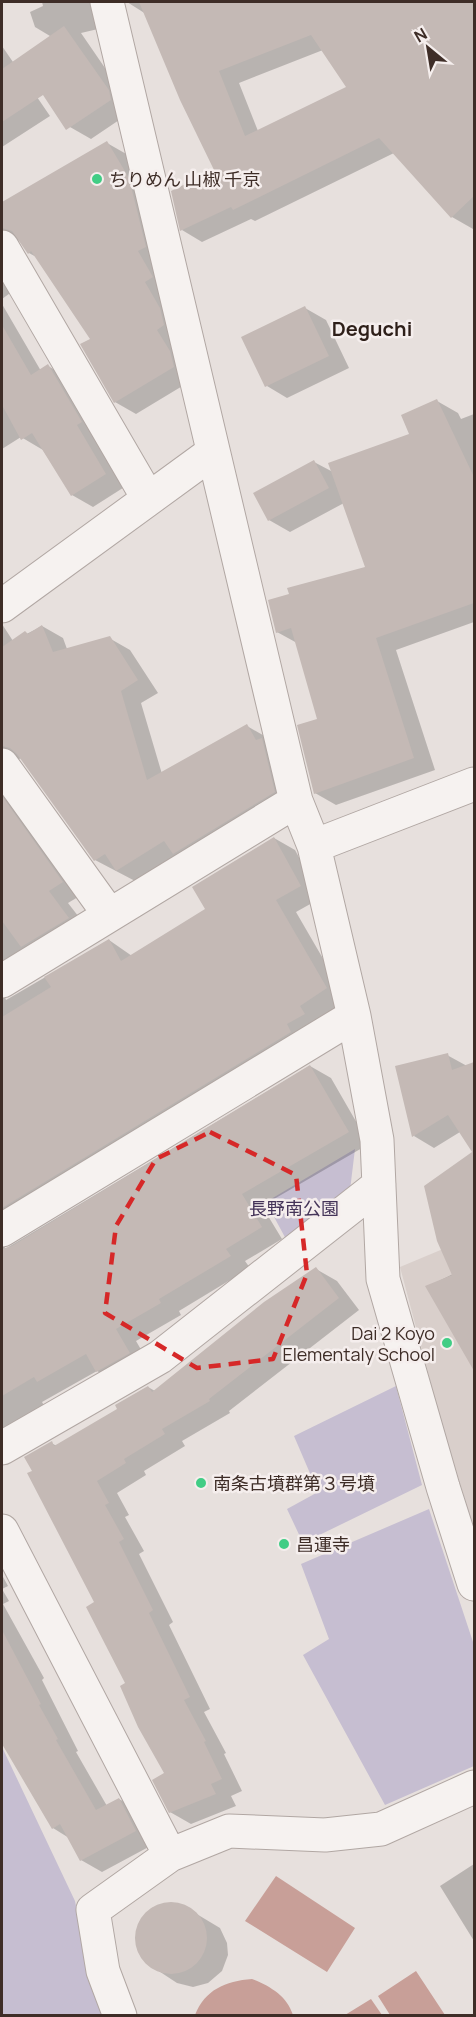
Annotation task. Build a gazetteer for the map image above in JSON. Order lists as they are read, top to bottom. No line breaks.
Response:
{"districts":["Deguchi"],"parks":["長野南公園"],"places":["ちりめん 山椒 千京","Dai 2 Koyo Elementaly School","南条古墳群第３号墳","昌運寺"],"north":"top left"}
